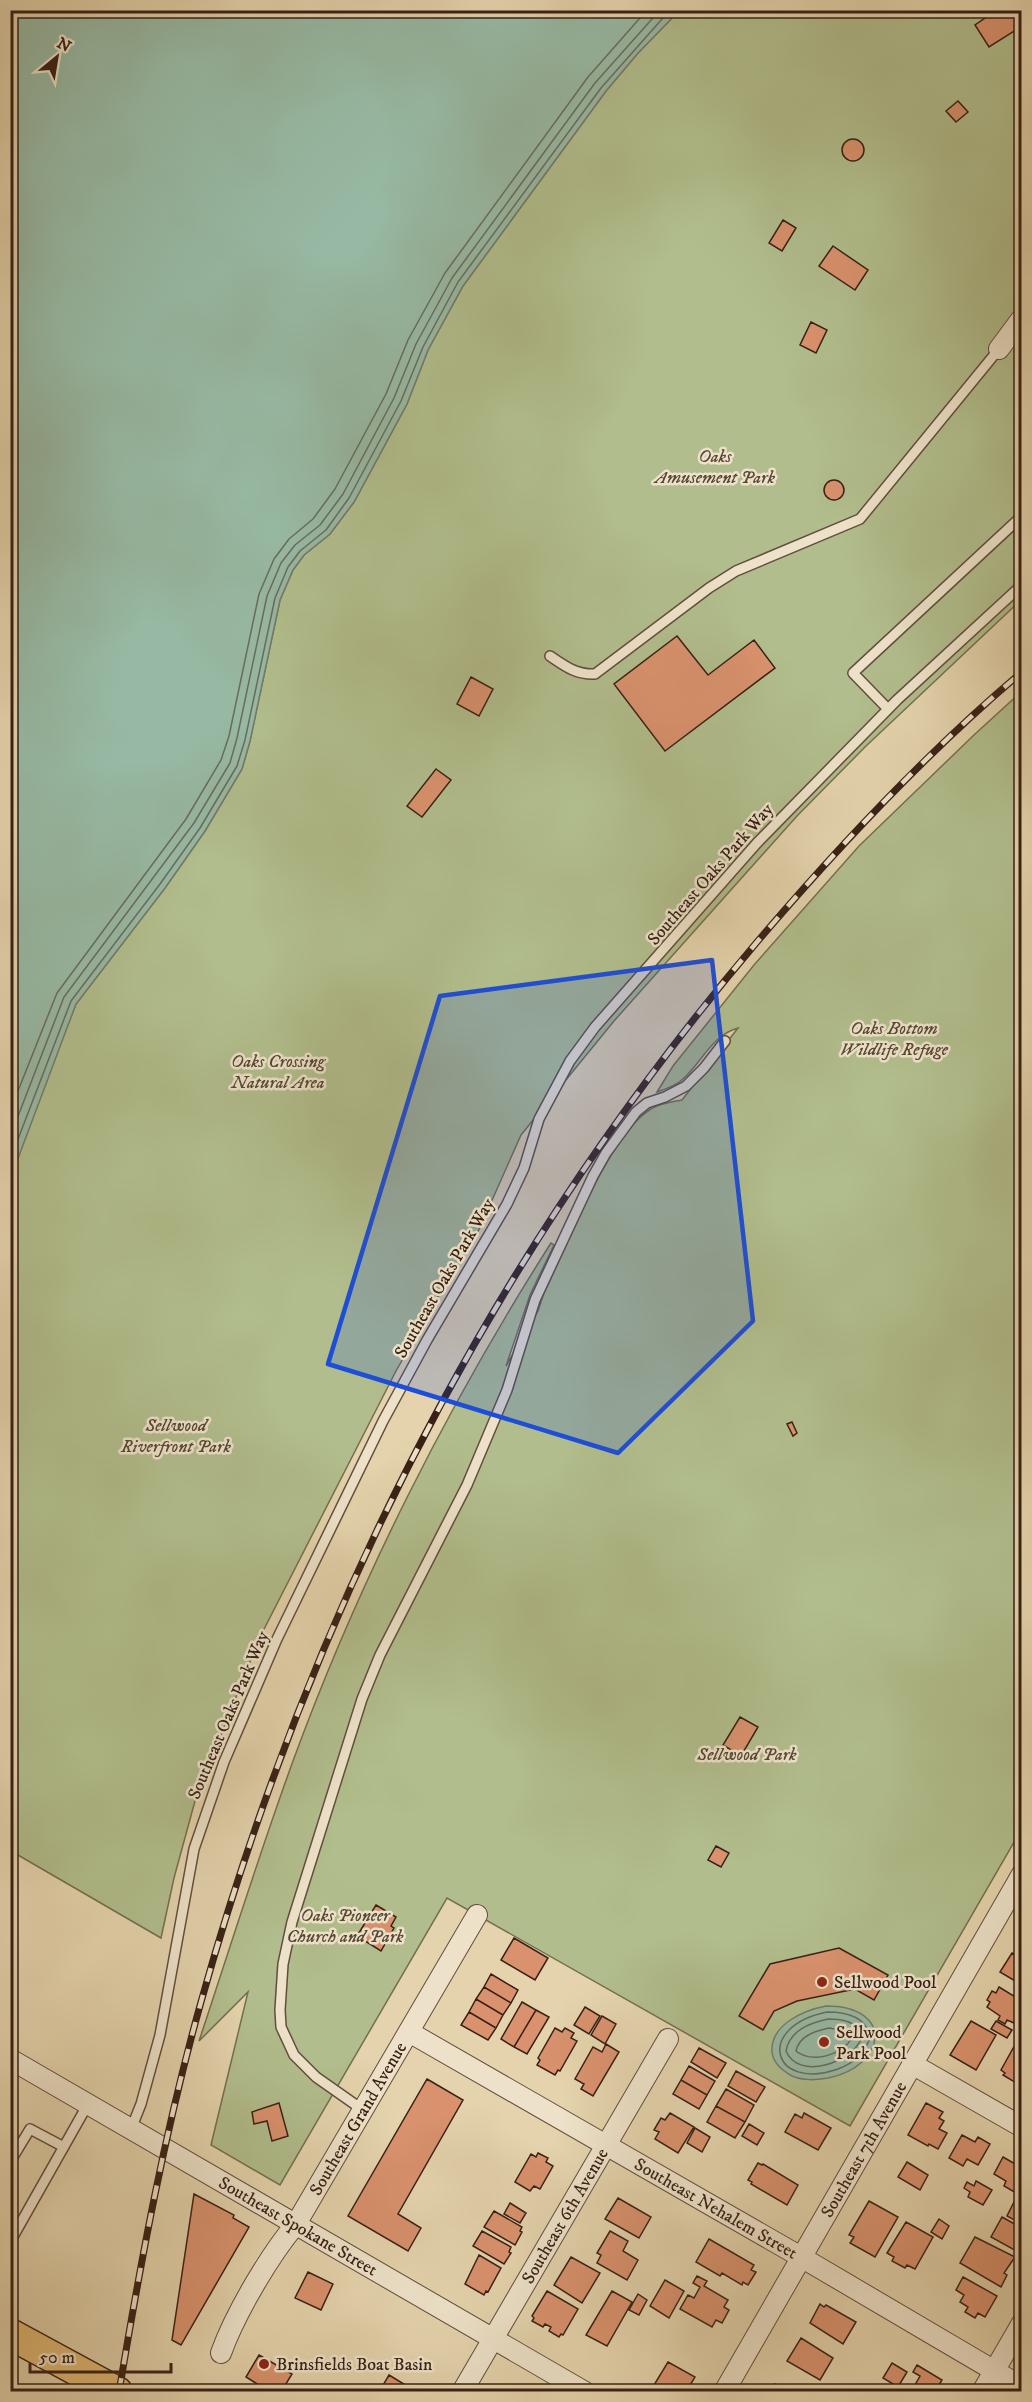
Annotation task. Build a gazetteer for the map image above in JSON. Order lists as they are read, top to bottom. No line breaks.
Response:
{"streets":{"street":["Southeast Grand Avenue","Southeast 7th Avenue","Southeast Nehalem Street","Southeast 6th Avenue","Southeast Spokane Street"],"lane":["Southeast Oaks Park Way"]},"crossings":[["Southeast Oaks Park Way","Southeast Spokane Street"],["Southeast Grand Avenue","Southeast Nehalem Street"],["Southeast Grand Avenue","Southeast Spokane Street"],["Southeast 7th Avenue","Southeast Nehalem Street"],["Southeast Nehalem Street","Southeast 6th Avenue"],["Southeast 6th Avenue","Southeast Spokane Street"]],"parks":["Oaks Amusement Park","Oaks Bottom Wildlife Refuge","Oaks Crossing Natural Area","Sellwood Riverfront Park","Sellwood Park","Oaks Pioneer Church and Park"],"places":["Sellwood Pool","Sellwood Park Pool","Brinsfields Boat Basin"],"scale_bar":"50 m","north":"top right"}
